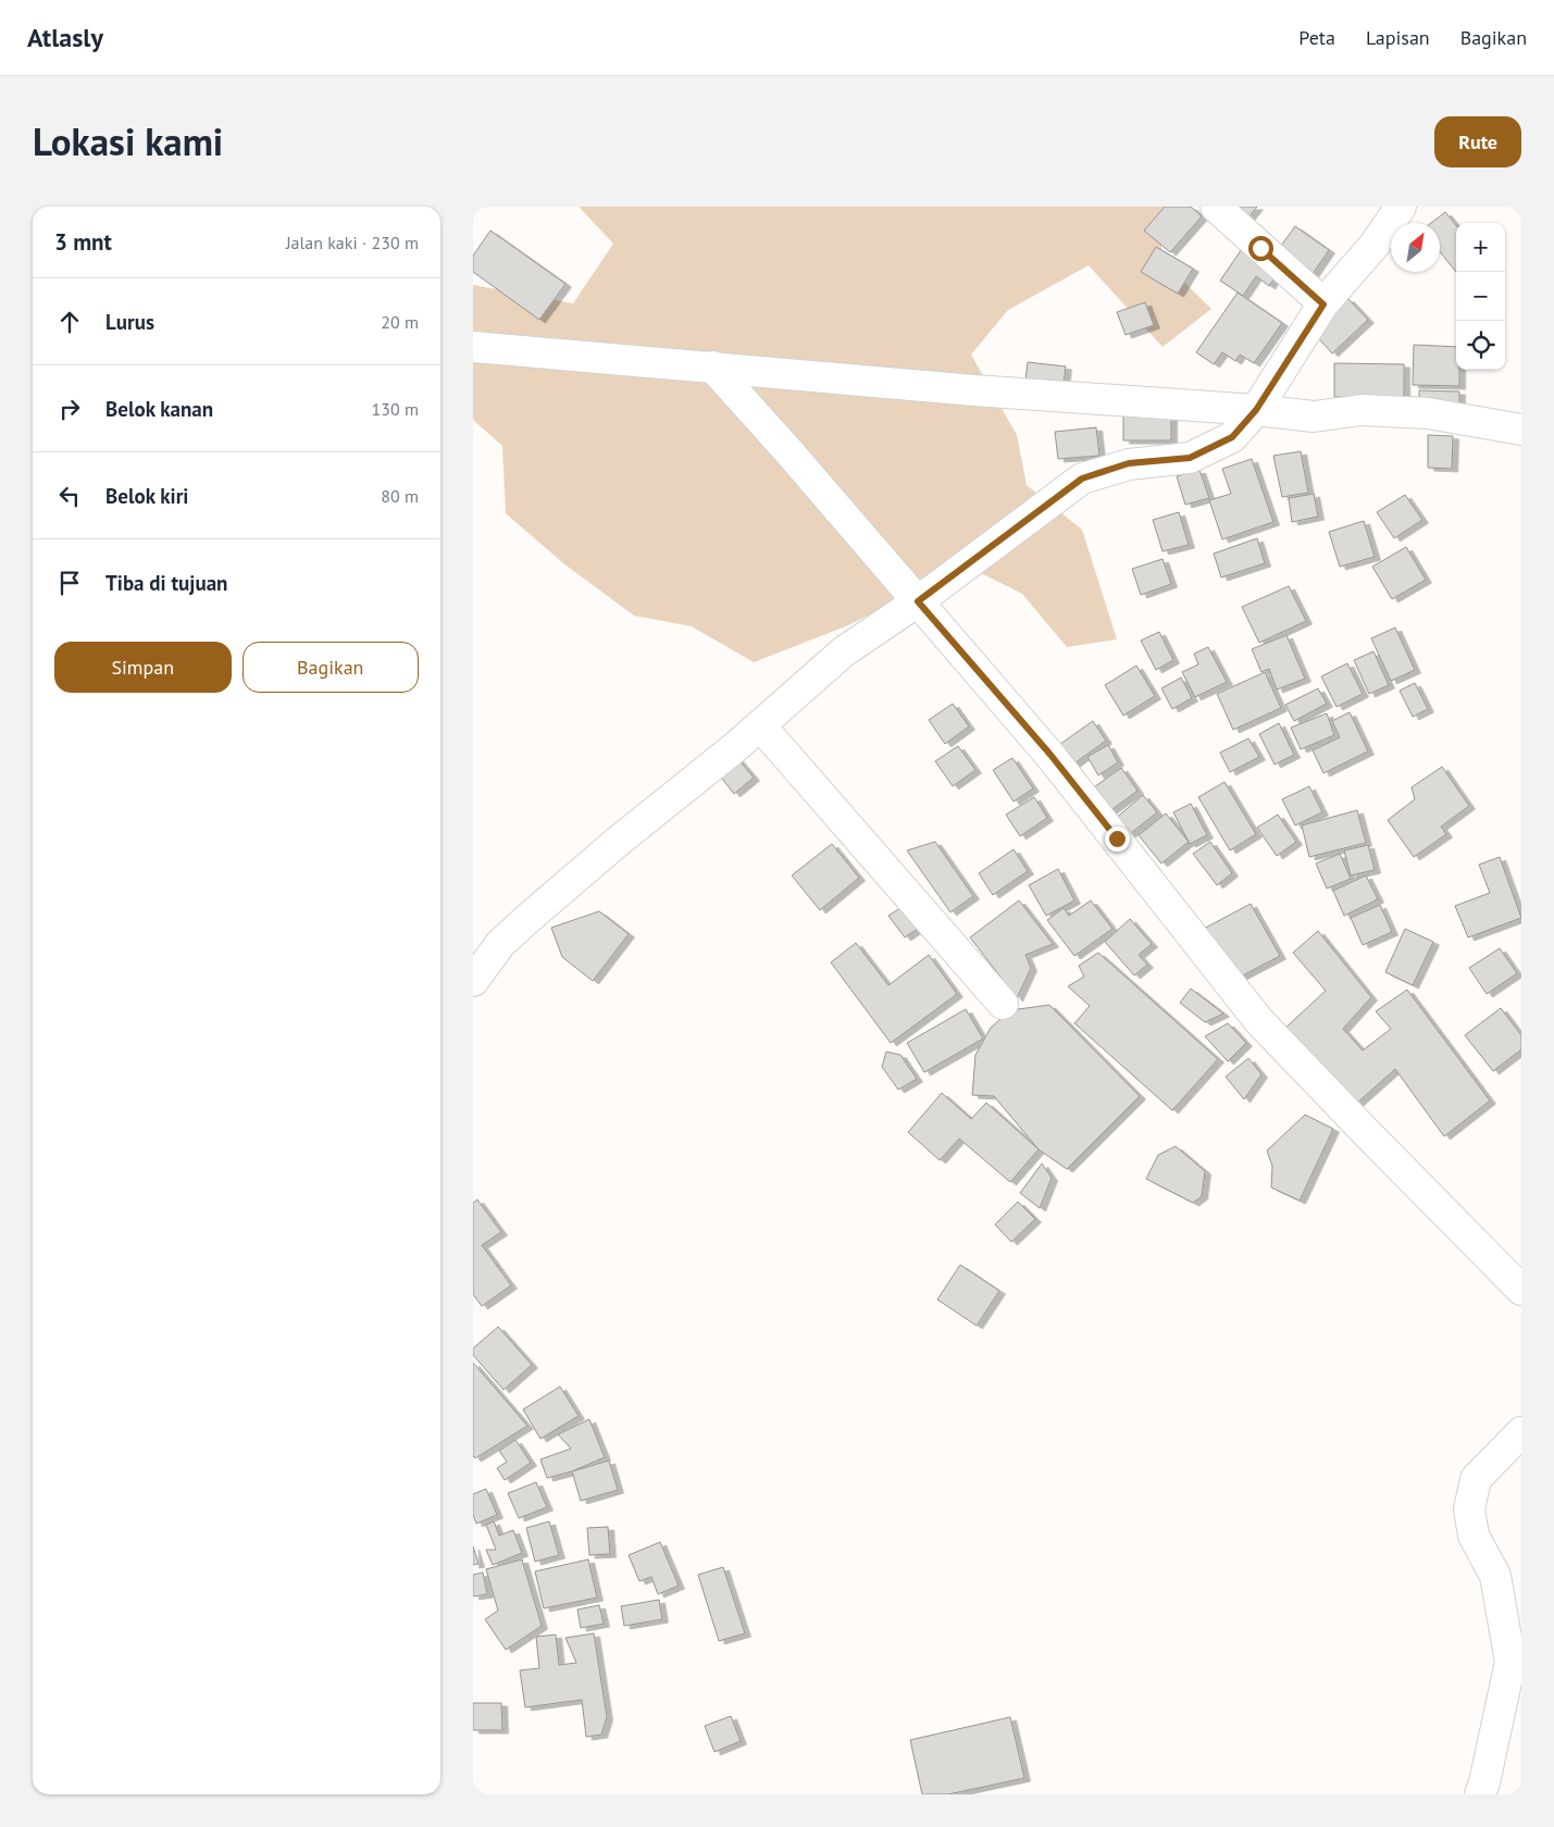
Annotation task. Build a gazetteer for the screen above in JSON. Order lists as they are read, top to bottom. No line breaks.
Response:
{"north":"top right","page":{"header":"Atlasly","nav":["Peta","Lapisan","Bagikan"],"title":"Lokasi kami","buttons":["Rute",["Simpan","Bagikan"]],"heading":["3 mnt","Jalan kaki · 230 m"],"map_buttons":["+","−"],"list":[["Lurus","20 m"],["Belok kanan","130 m"],["Belok kiri","80 m"],"Tiba di tujuan"]}}
